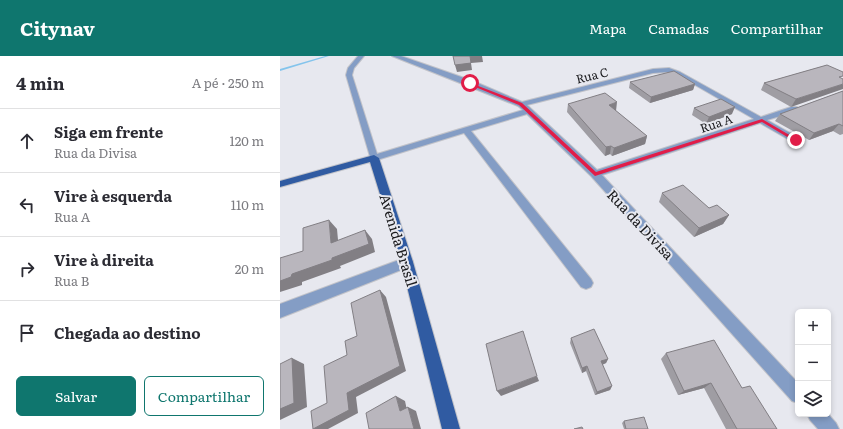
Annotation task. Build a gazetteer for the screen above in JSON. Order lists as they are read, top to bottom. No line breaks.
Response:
{"streets":{"main road":["Avenida Brasil"],"street":["Rua C","Rua A","Rua da Divisa"]},"crossings":[["Rua C","Rua A"],["Rua C","Rua da Divisa"],["Rua C","Avenida Brasil"],["Rua A","Rua da Divisa"]],"page":{"header":"Citynav","nav":["Mapa","Camadas","Compartilhar"],"heading":["4 min","A pé · 250 m"],"list":[["Siga em frente","Rua da Divisa","120 m"],["Vire à esquerda","Rua A","110 m"],["Vire à direita","Rua B","20 m"],"Chegada ao destino"],"map_buttons":["+","−"],"buttons":["Salvar","Compartilhar"]}}
